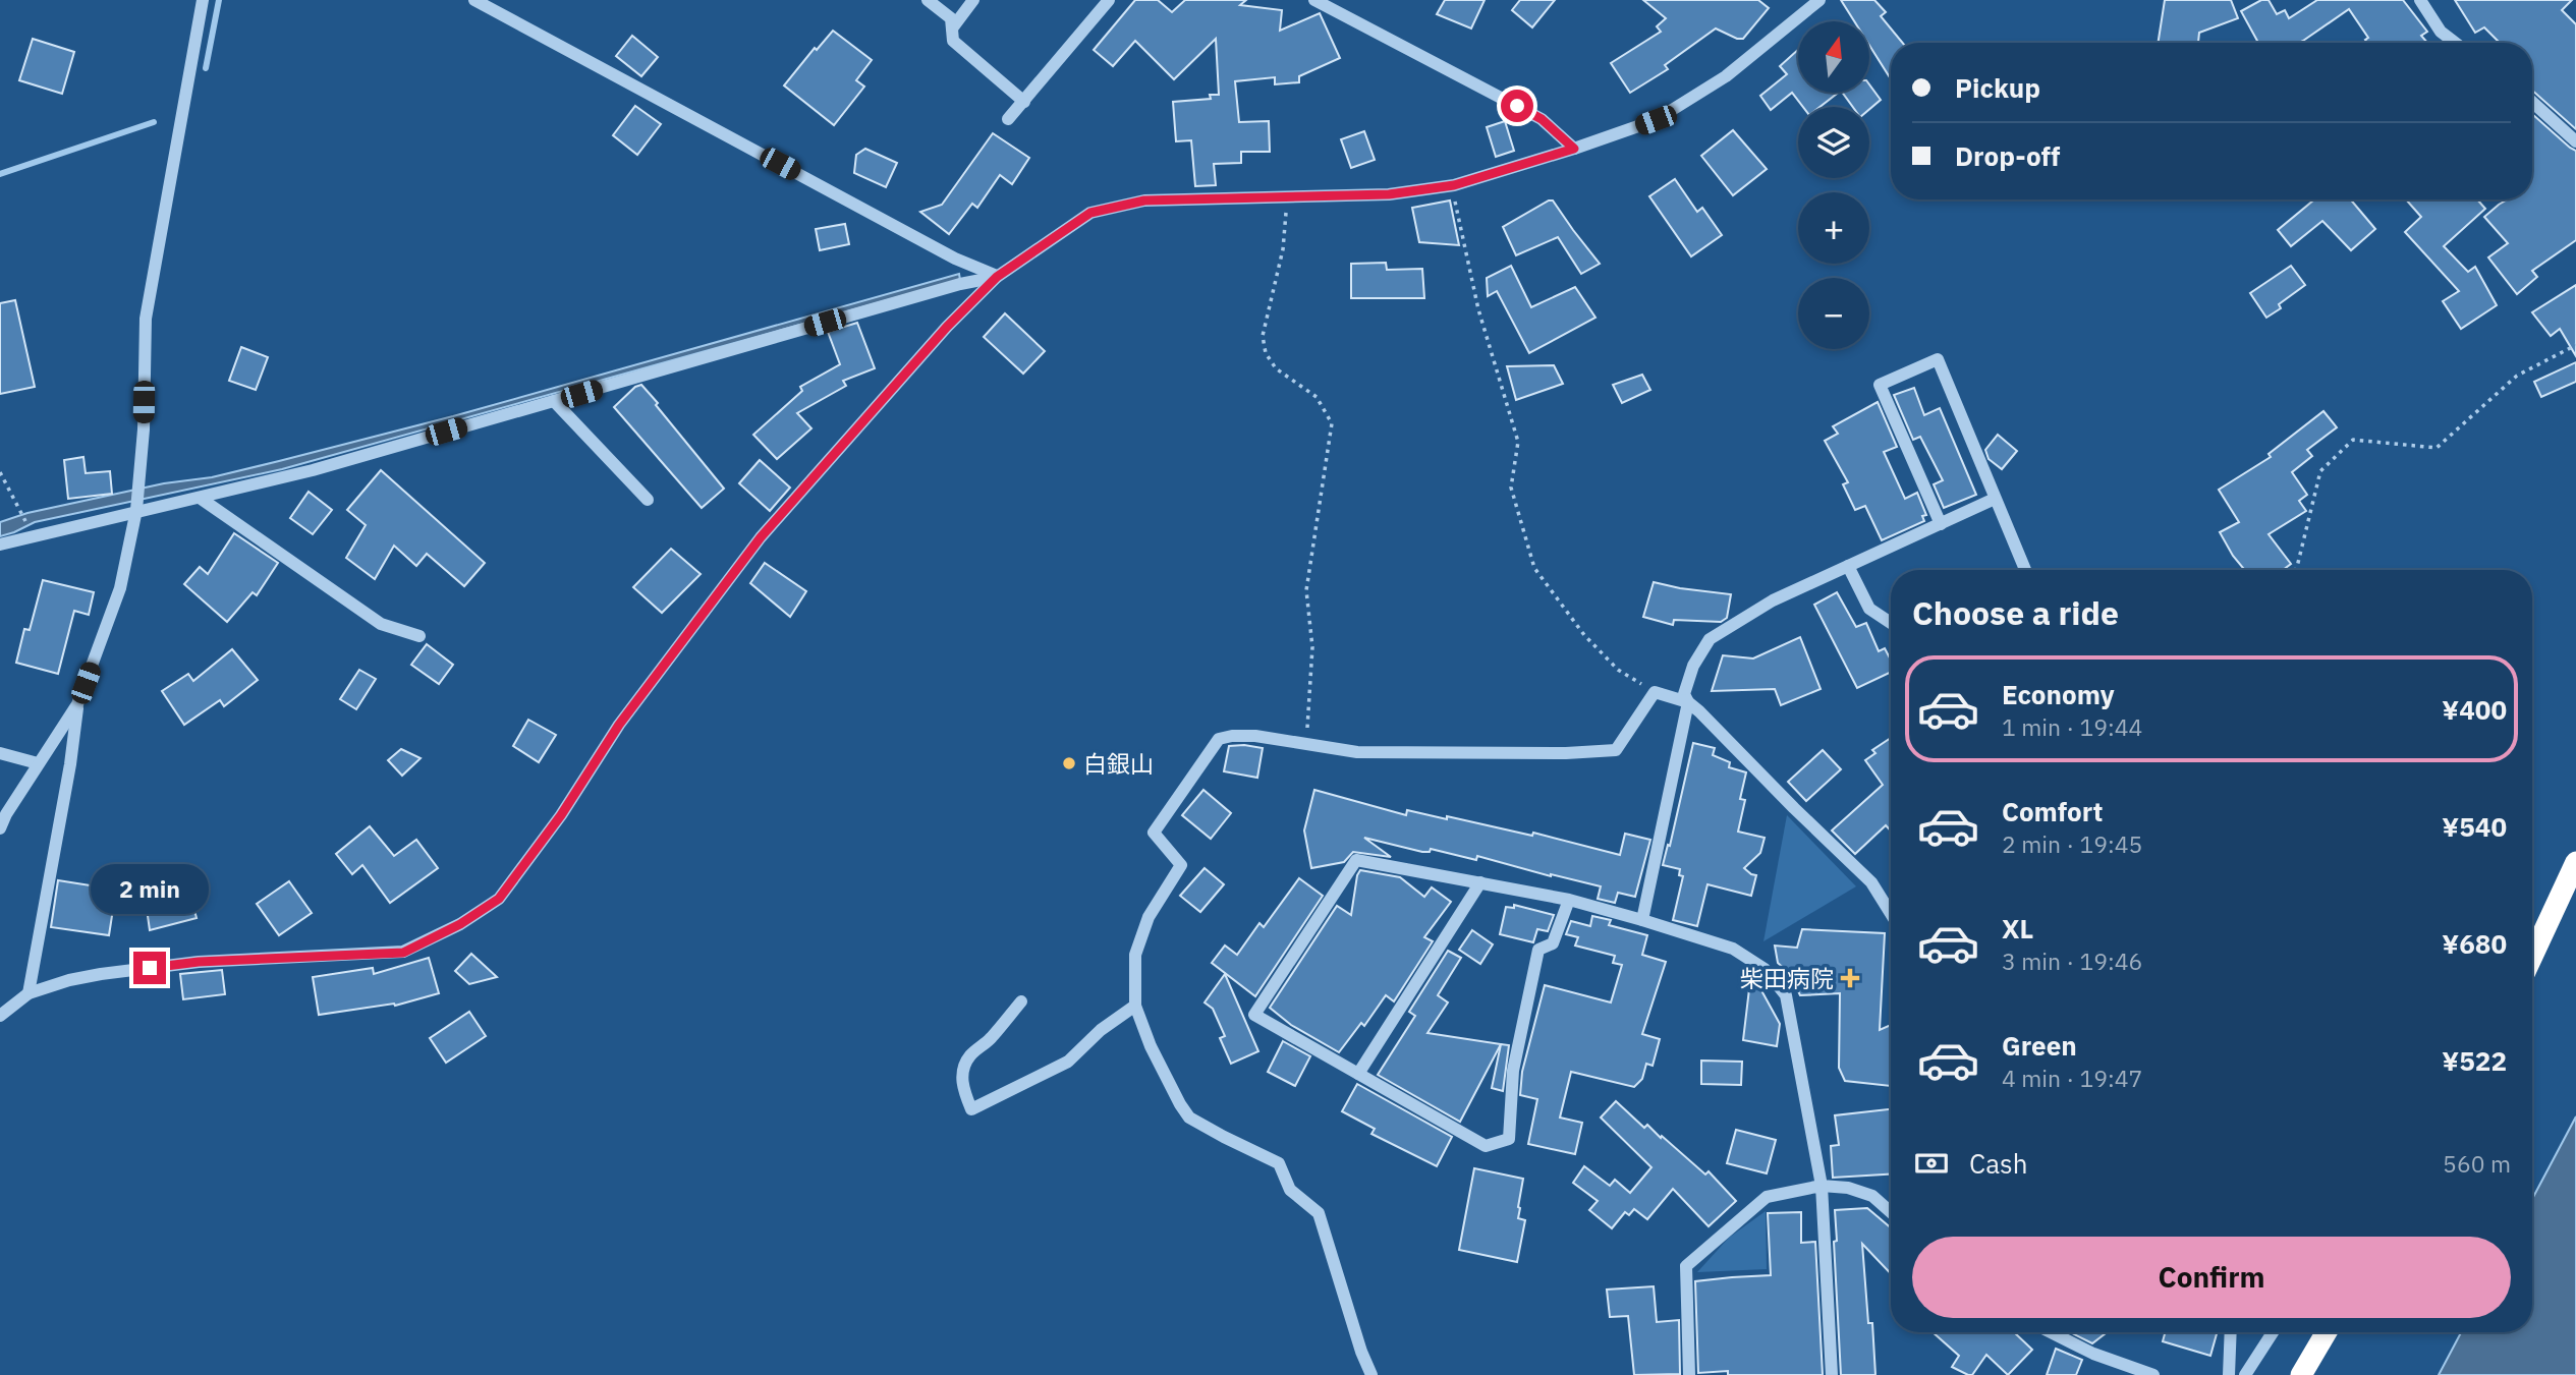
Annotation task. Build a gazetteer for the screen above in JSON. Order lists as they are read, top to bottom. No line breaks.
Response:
{"places":{"other":["白銀山"],"health":["柴田病院"]},"north":"top","page":{"map_buttons":["+","−"],"banner":["Pickup","Drop-off"],"heading":"Choose a ride","list":[{"name":"Economy","note":"1 min · 19:44","value":"¥400"},{"name":"Comfort","note":"2 min · 19:45","value":"¥540"},{"name":"XL","note":"3 min · 19:46","value":"¥680"},{"name":"Green","note":"4 min · 19:47","value":"¥522"}],"bubble":"2 min","pay":["Cash","560 m"],"buttons":"Confirm"}}
